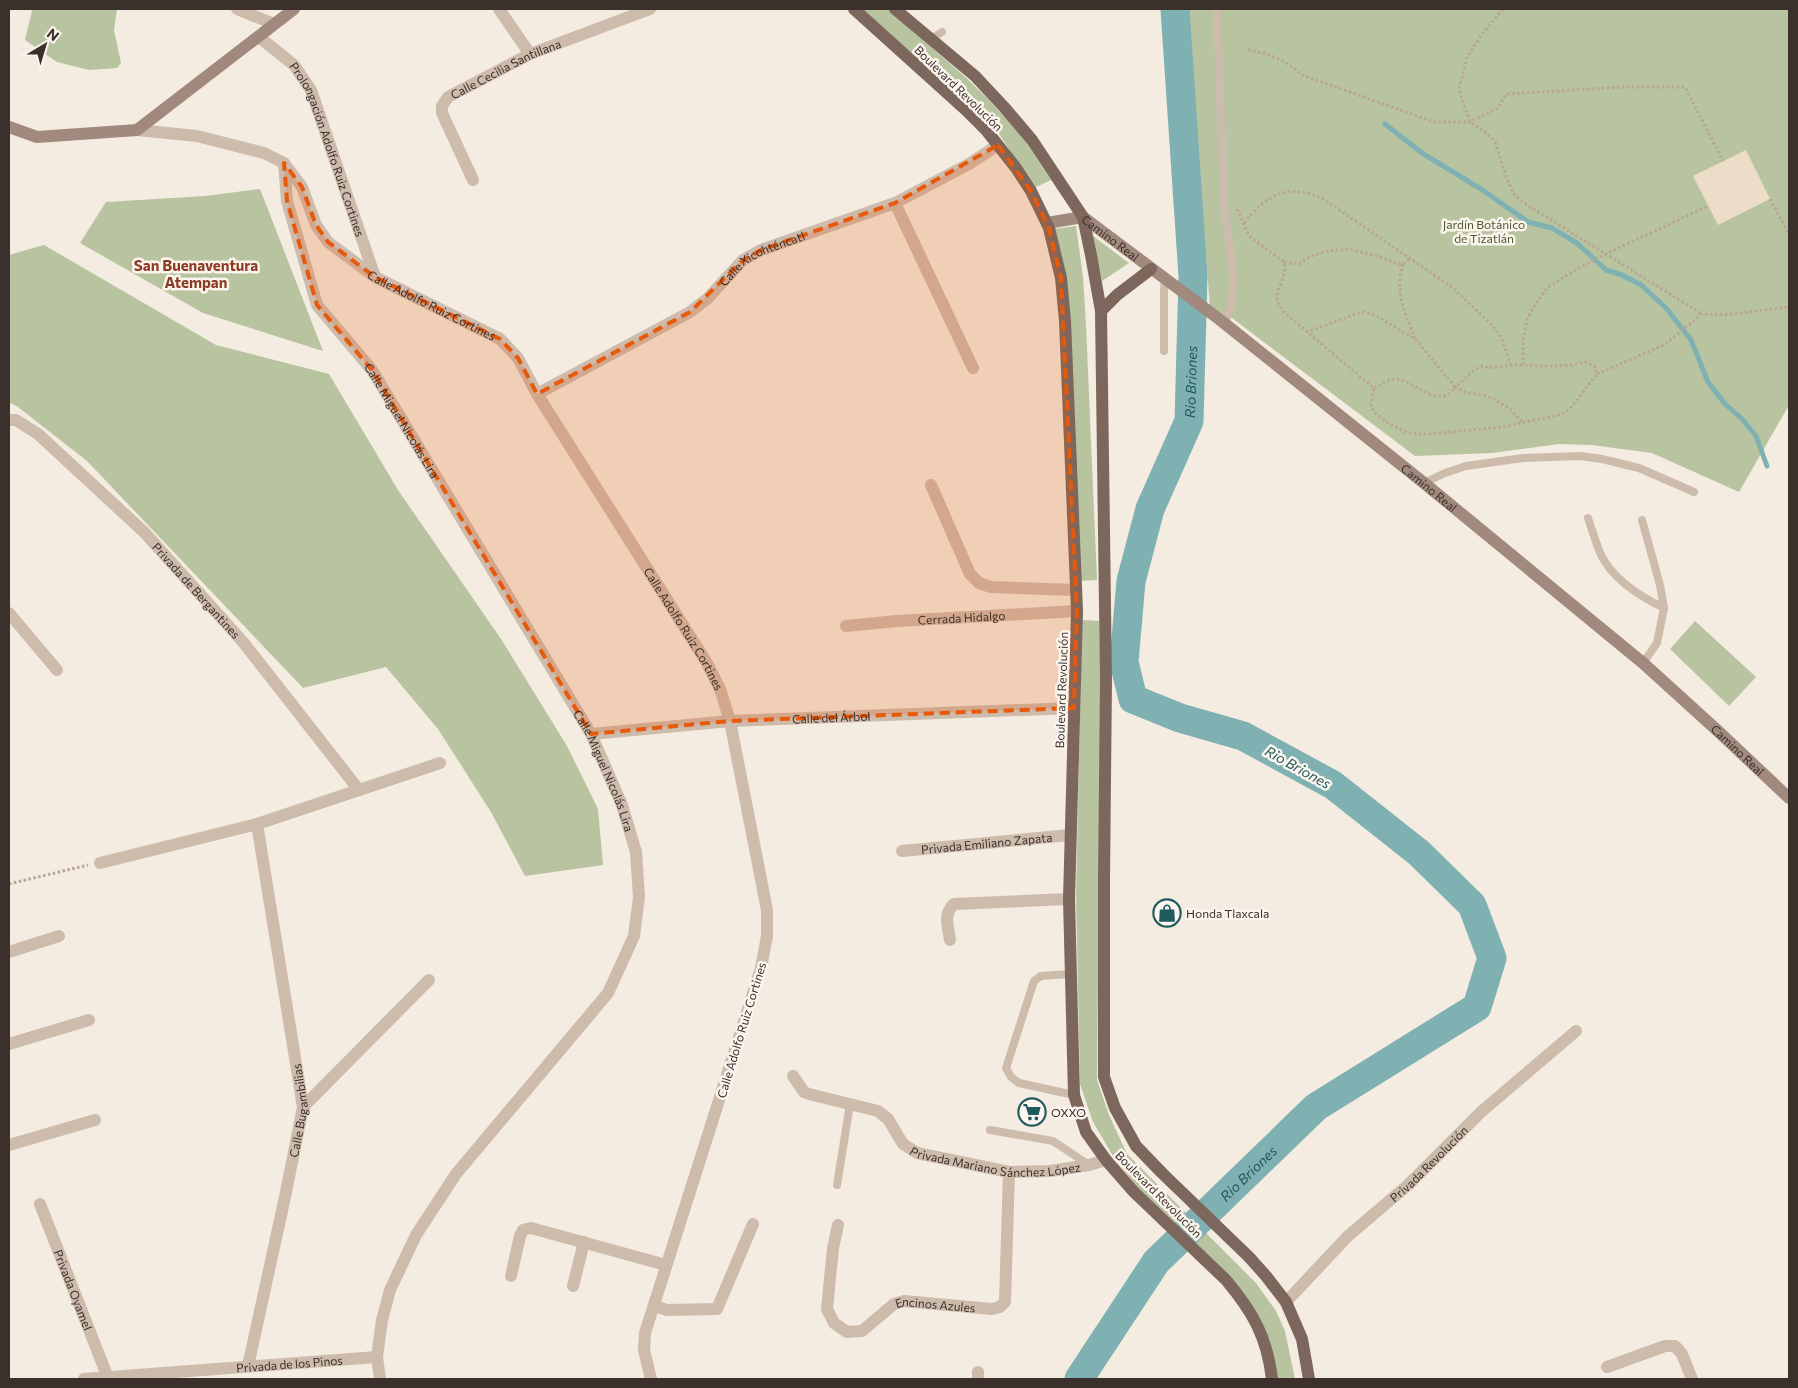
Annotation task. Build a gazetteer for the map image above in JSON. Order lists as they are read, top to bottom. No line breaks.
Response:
{"streets":{"main road":["Boulevard Revolución","Camino Real"],"street":["Calle Cecilia Santillana","Prolongación Adolfo Ruiz Cortines","Calle Xicohténcatl","Calle Adolfo Ruiz Cortines","Calle Miguel Nicolás Lira","Privada de Bergantines","Cerrada Hidalgo","Calle del Árbol","Privada Emiliano Zapata","Calle Bugambilias","Privada Mariano Sánchez López","Privada Revolución","Privada Oyamel","Encinos Azules","Privada de los Pinos"]},"crossings":[["Boulevard Revolución","Camino Real"],["Boulevard Revolución","Calle Xicohténcatl"],["Boulevard Revolución","Cerrada Hidalgo"],["Boulevard Revolución","Calle del Árbol"],["Boulevard Revolución","Privada Emiliano Zapata"],["Boulevard Revolución","Privada Mariano Sánchez López"],["Boulevard Revolución","Privada Revolución"],["Prolongación Adolfo Ruiz Cortines","Calle Adolfo Ruiz Cortines"],["Calle Xicohténcatl","Calle Adolfo Ruiz Cortines"],["Calle Adolfo Ruiz Cortines","Calle Miguel Nicolás Lira"],["Calle Adolfo Ruiz Cortines","Calle del Árbol"],["Calle Miguel Nicolás Lira","Calle del Árbol"],["Calle Miguel Nicolás Lira","Privada de los Pinos"],["Calle Bugambilias","Privada de los Pinos"],["Privada Mariano Sánchez López","Encinos Azules"],["Privada Oyamel","Privada de los Pinos"]],"districts":["San Buenaventura Atempan"],"water":["Rio Briones"],"parks":["Jardín Botánico de Tizatlán"],"places":{"shop":["Honda Tlaxcala"],"supermarket":["OXXO"]},"north":"top right"}
